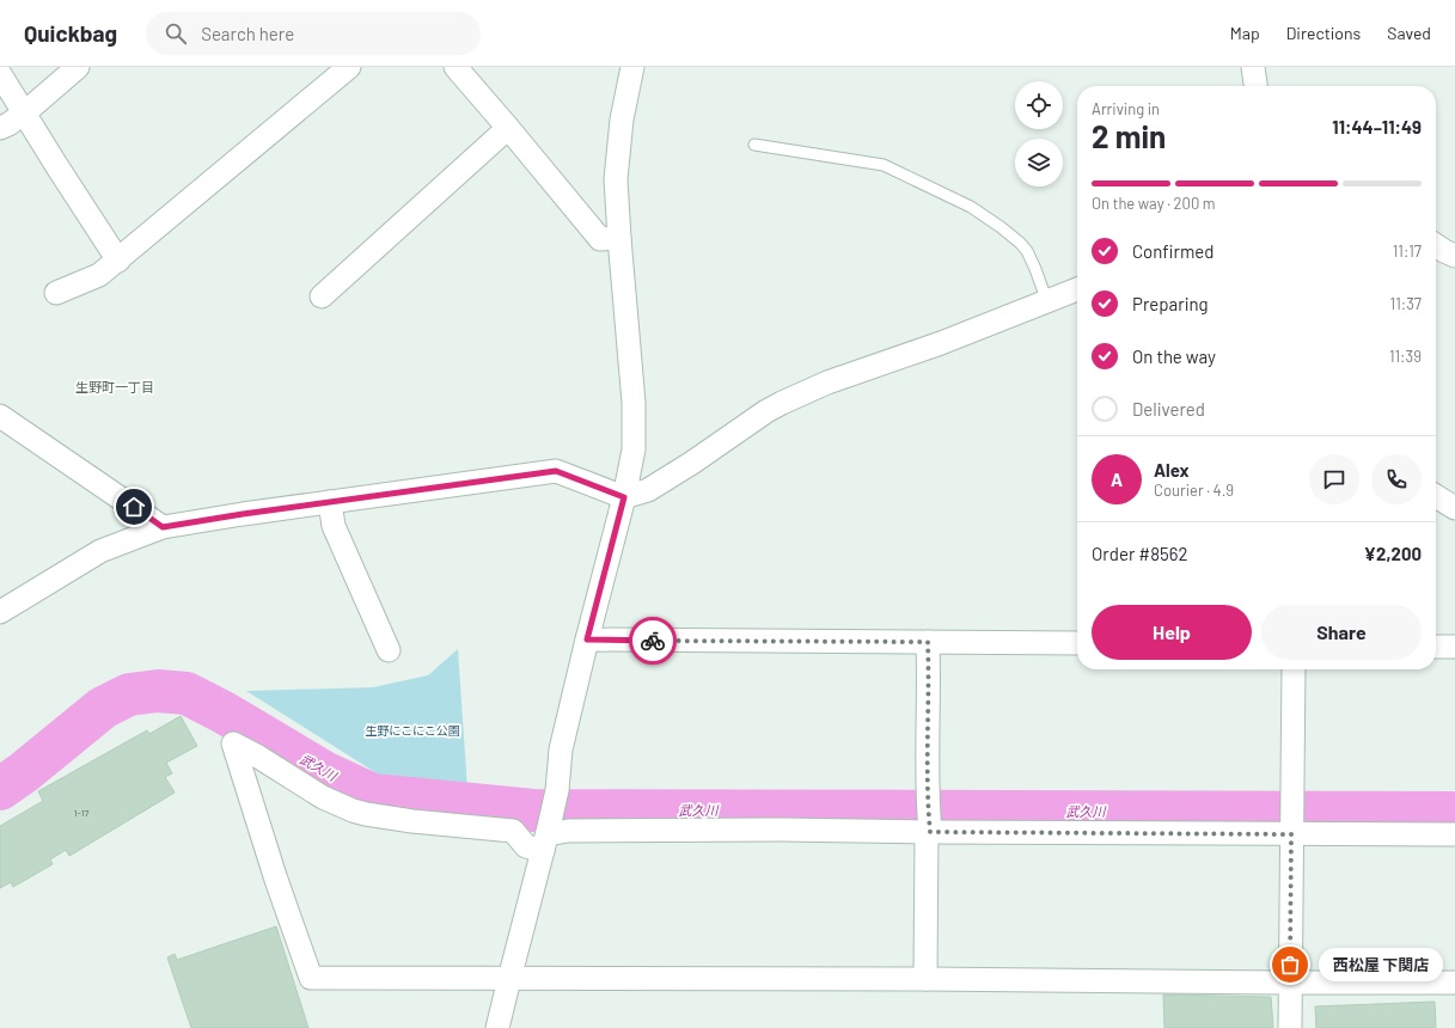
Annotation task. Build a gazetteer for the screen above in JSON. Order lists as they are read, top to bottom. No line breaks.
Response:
{"districts":["生野町一丁目"],"water":["武久川"],"parks":["生野にこにこ公園"],"places":["西松屋 下関店"],"house_numbers":["1-17"],"page":{"header":"Quickbag","search":"Search here","nav":["Map","Directions","Saved"],"heading":["2 min","Arriving in","11:44–11:49"],"panel":["Alex","Courier · 4.9","Order #8562","¥2,200"],"bar":"On the way · 200 m","list":[["Confirmed","11:17"],["Preparing","11:37"],["On the way","11:39"],"Delivered"],"round":"A","buttons":["Help","Share"],"bubble":"西松屋 下関店"}}
